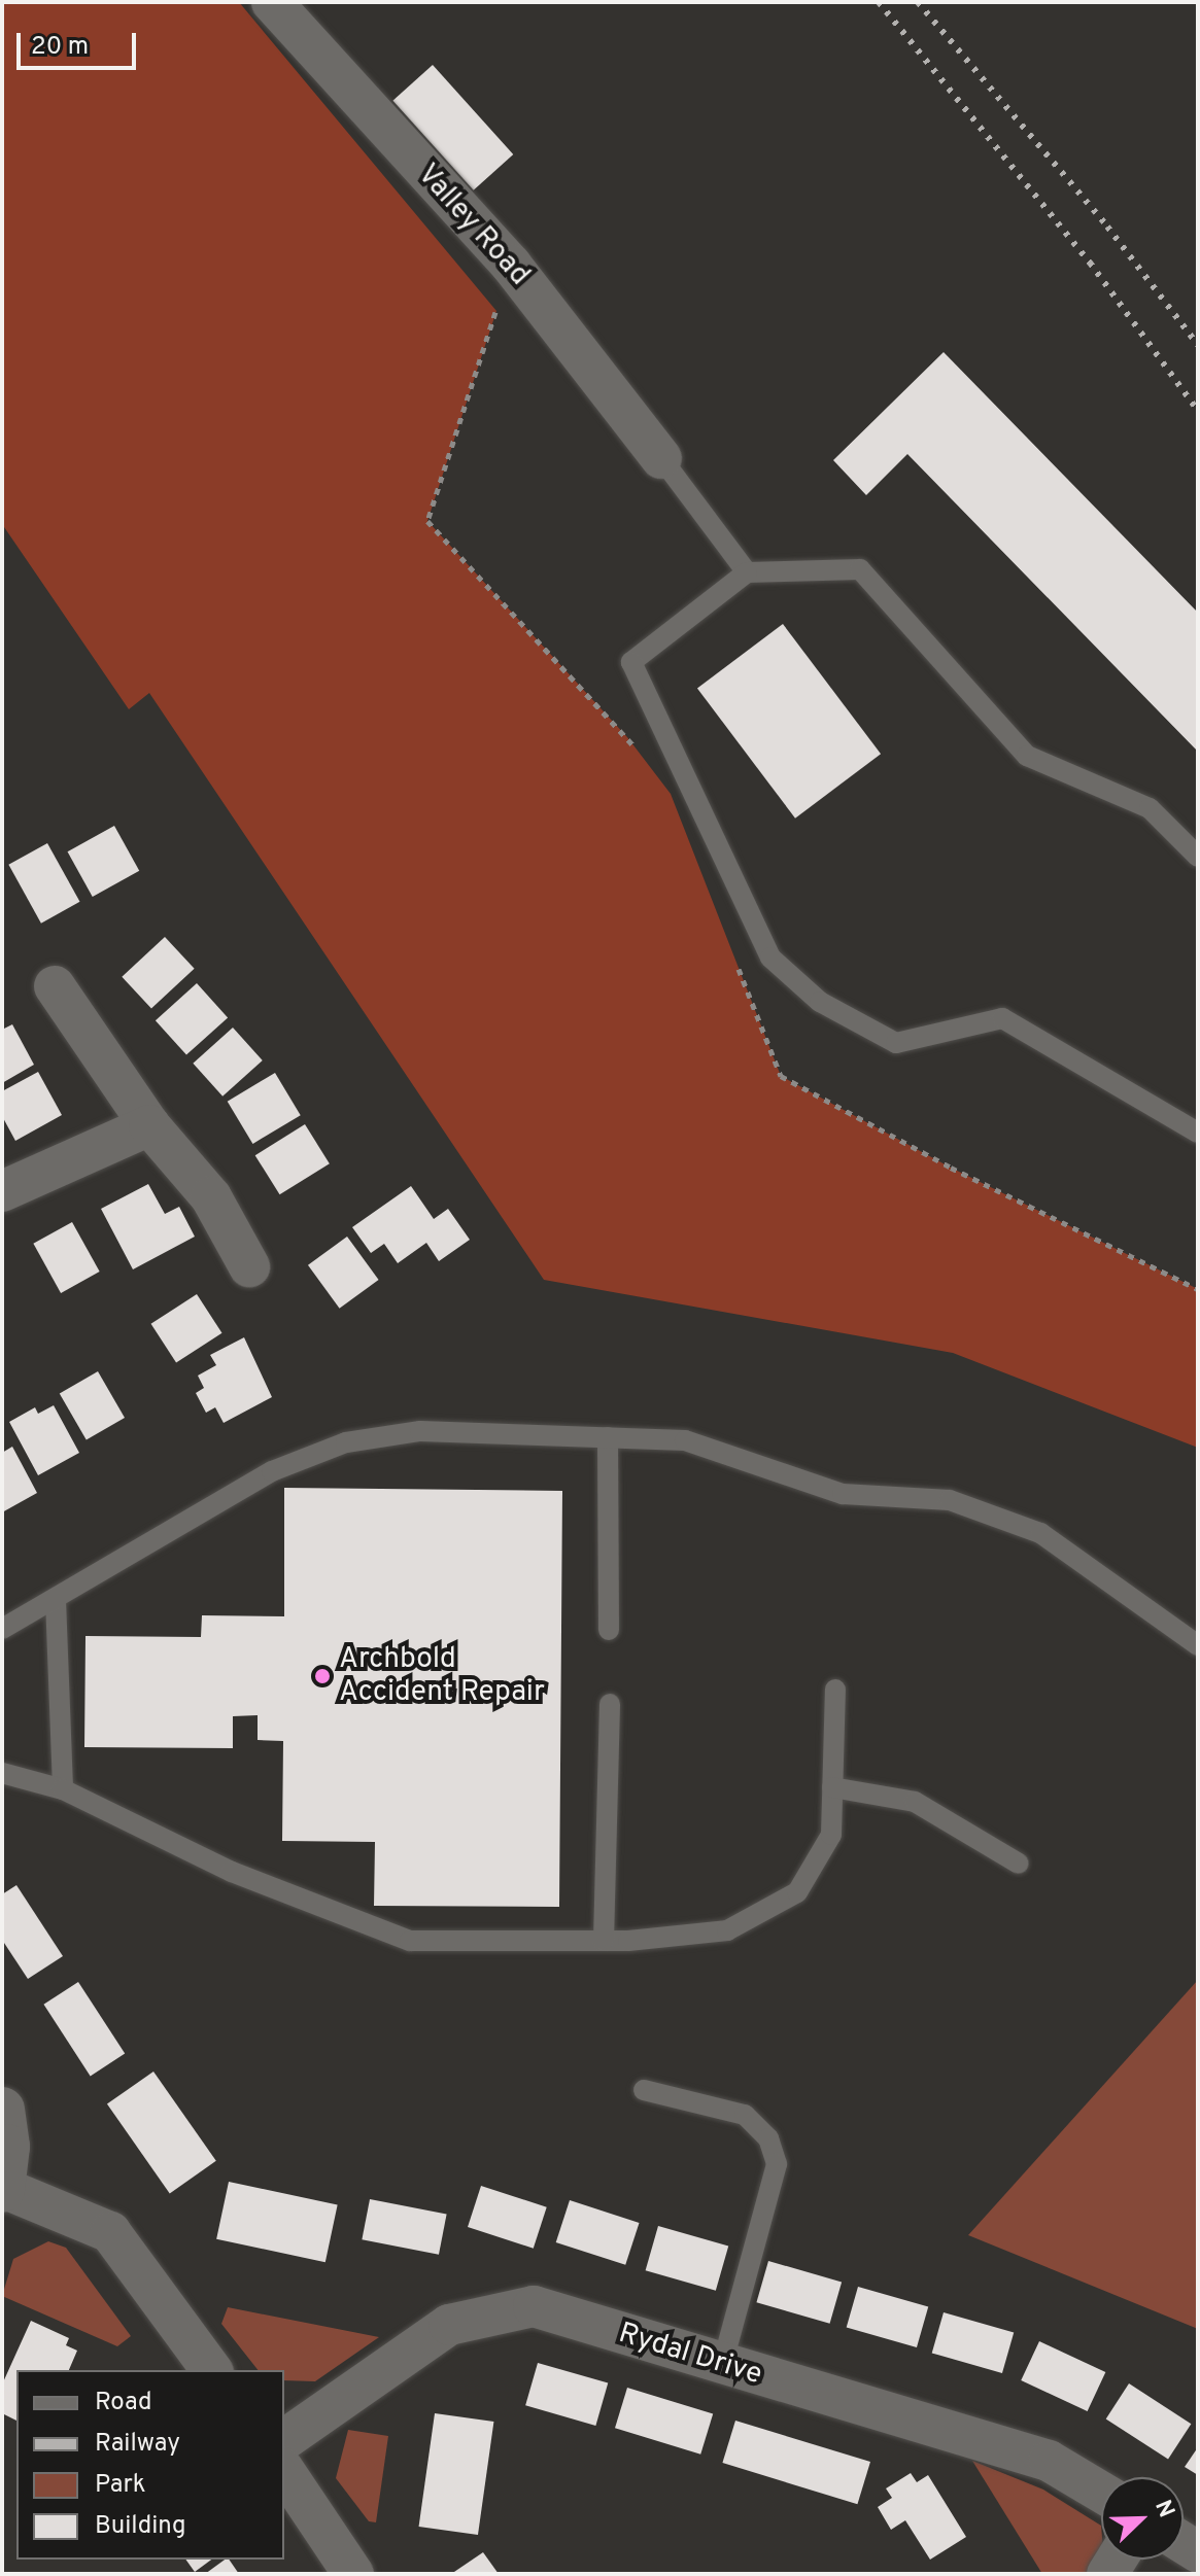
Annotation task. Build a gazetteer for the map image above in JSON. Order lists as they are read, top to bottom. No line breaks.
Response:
{"streets":{"street":["Valley Road","Rydal Drive"]},"places":["Archbold Accident Repair"],"legend":["Road","Railway","Park","Building"],"scale_bar":"20 m","north":"top right"}
